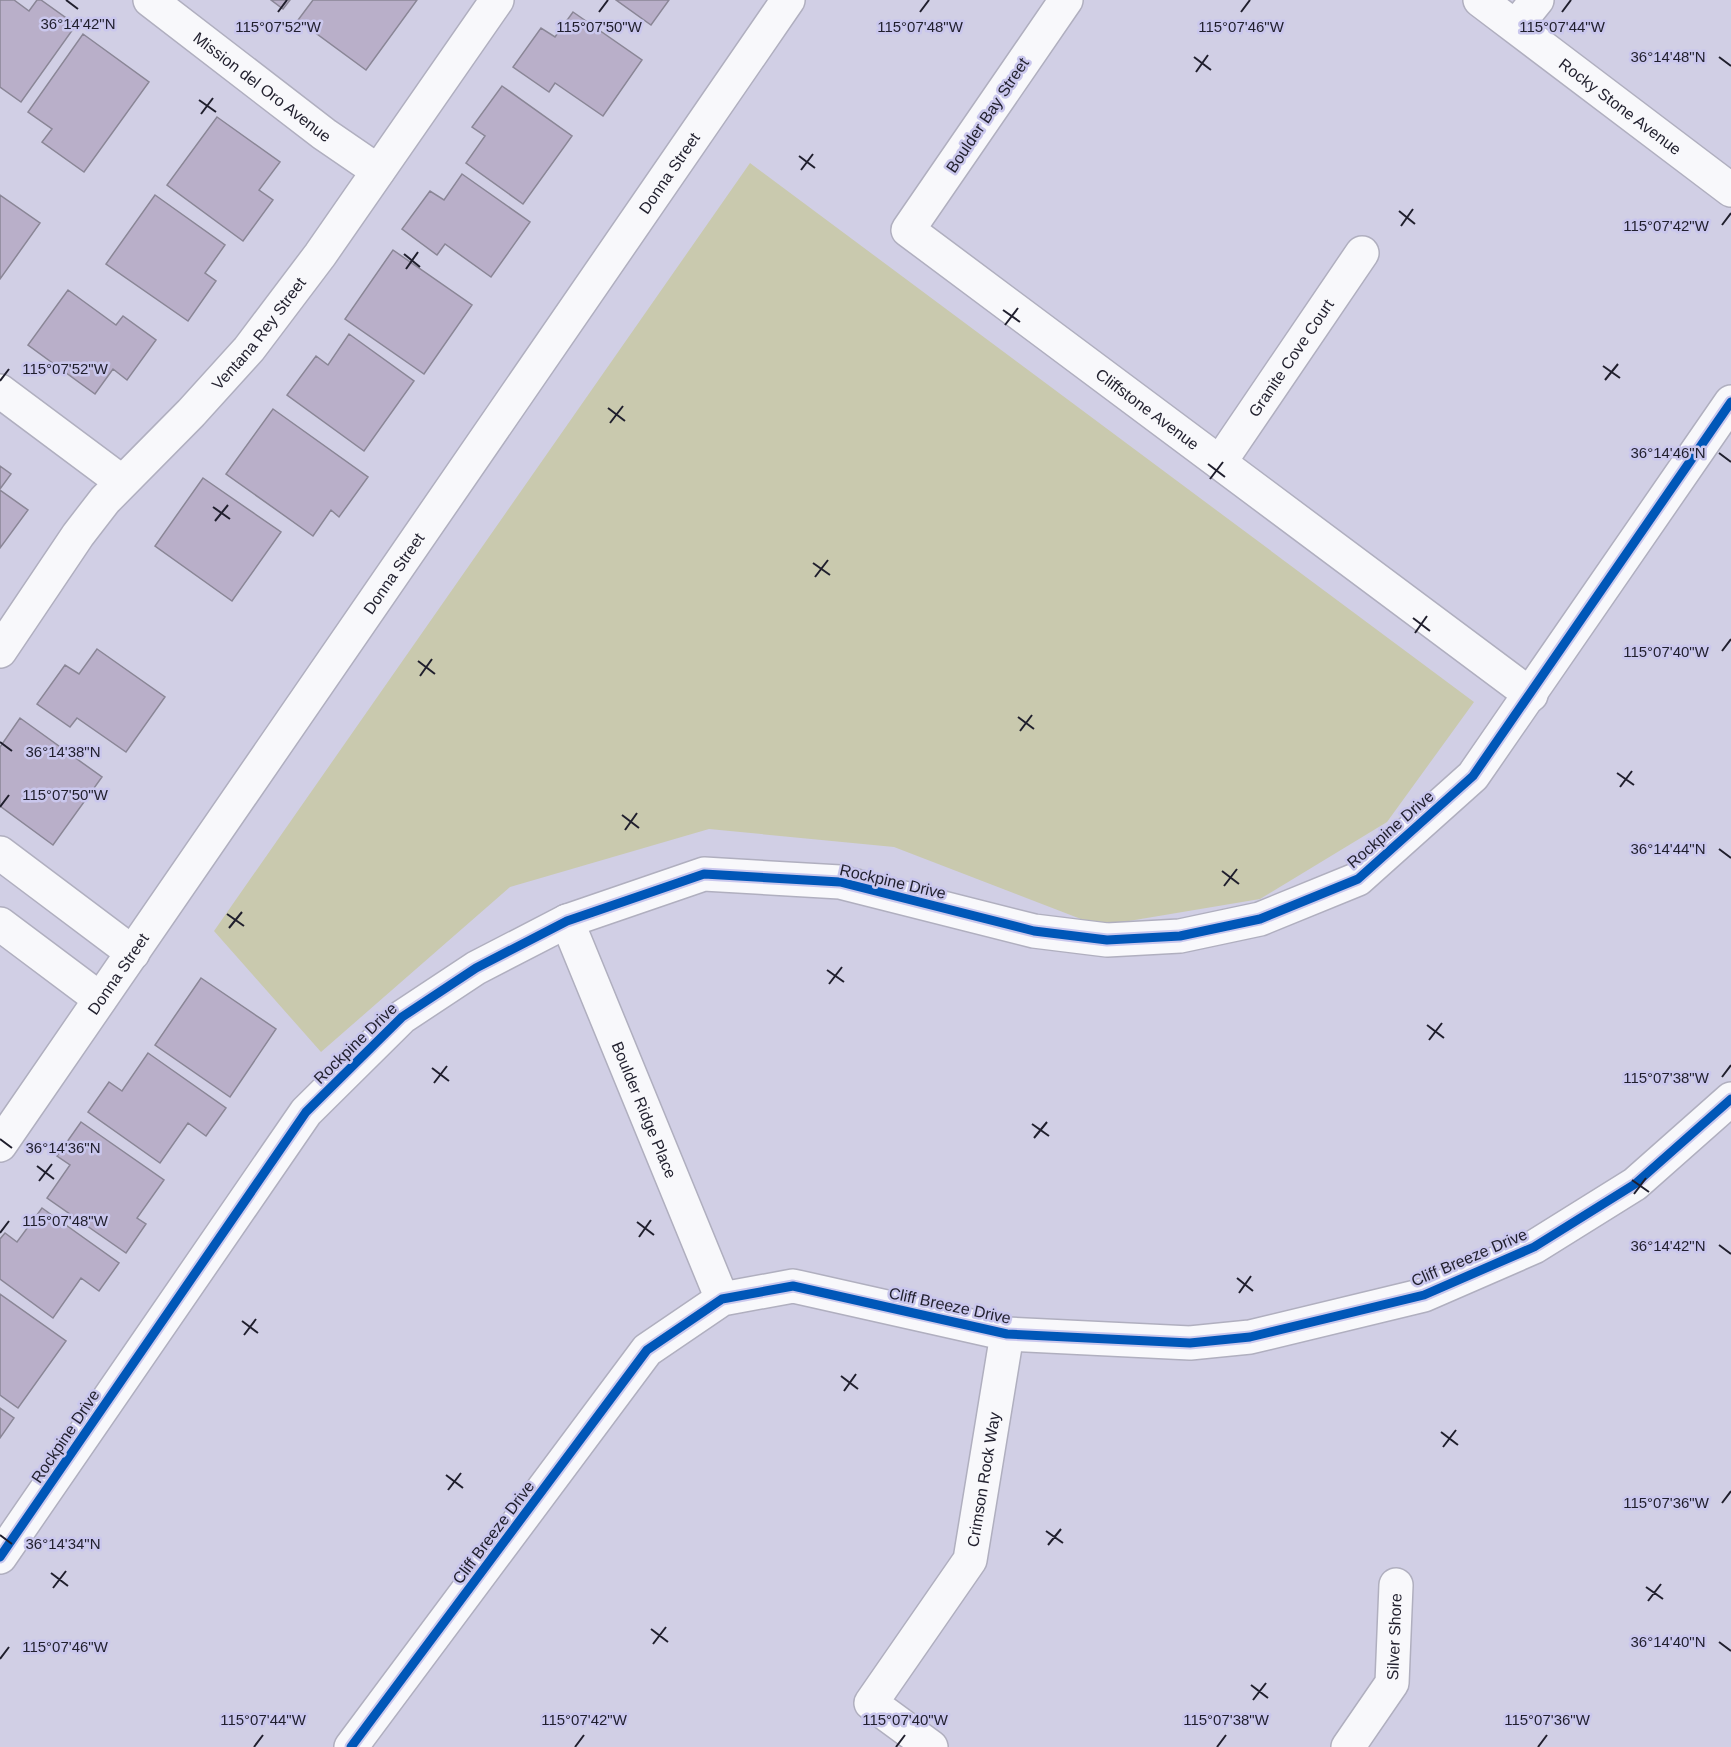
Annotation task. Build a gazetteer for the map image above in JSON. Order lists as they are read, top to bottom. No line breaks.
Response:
{"streets":{"street":["Mission del Oro Avenue","Rocky Stone Avenue","Boulder Bay Street","Donna Street","Ventana Rey Street","Granite Cove Court","Cliffstone Avenue","Rockpine Drive","Boulder Ridge Place","Cliff Breeze Drive","Crimson Rock Way","Silver Shore"]},"crossings":[["Mission del Oro Avenue","Ventana Rey Street"],["Boulder Bay Street","Cliffstone Avenue"],["Granite Cove Court","Cliffstone Avenue"],["Cliffstone Avenue","Rockpine Drive"],["Rockpine Drive","Boulder Ridge Place"],["Boulder Ridge Place","Cliff Breeze Drive"],["Cliff Breeze Drive","Crimson Rock Way"]],"coordinates":["36°14'42\"N","115°07'52\"W","115°07'50\"W","115°07'48\"W","115°07'46\"W","115°07'44\"W","36°14'48\"N","115°07'42\"W","36°14'46\"N","115°07'40\"W","36°14'38\"N","36°14'44\"N","115°07'38\"W","36°14'36\"N","115°07'36\"W","36°14'34\"N","36°14'40\"N"]}
